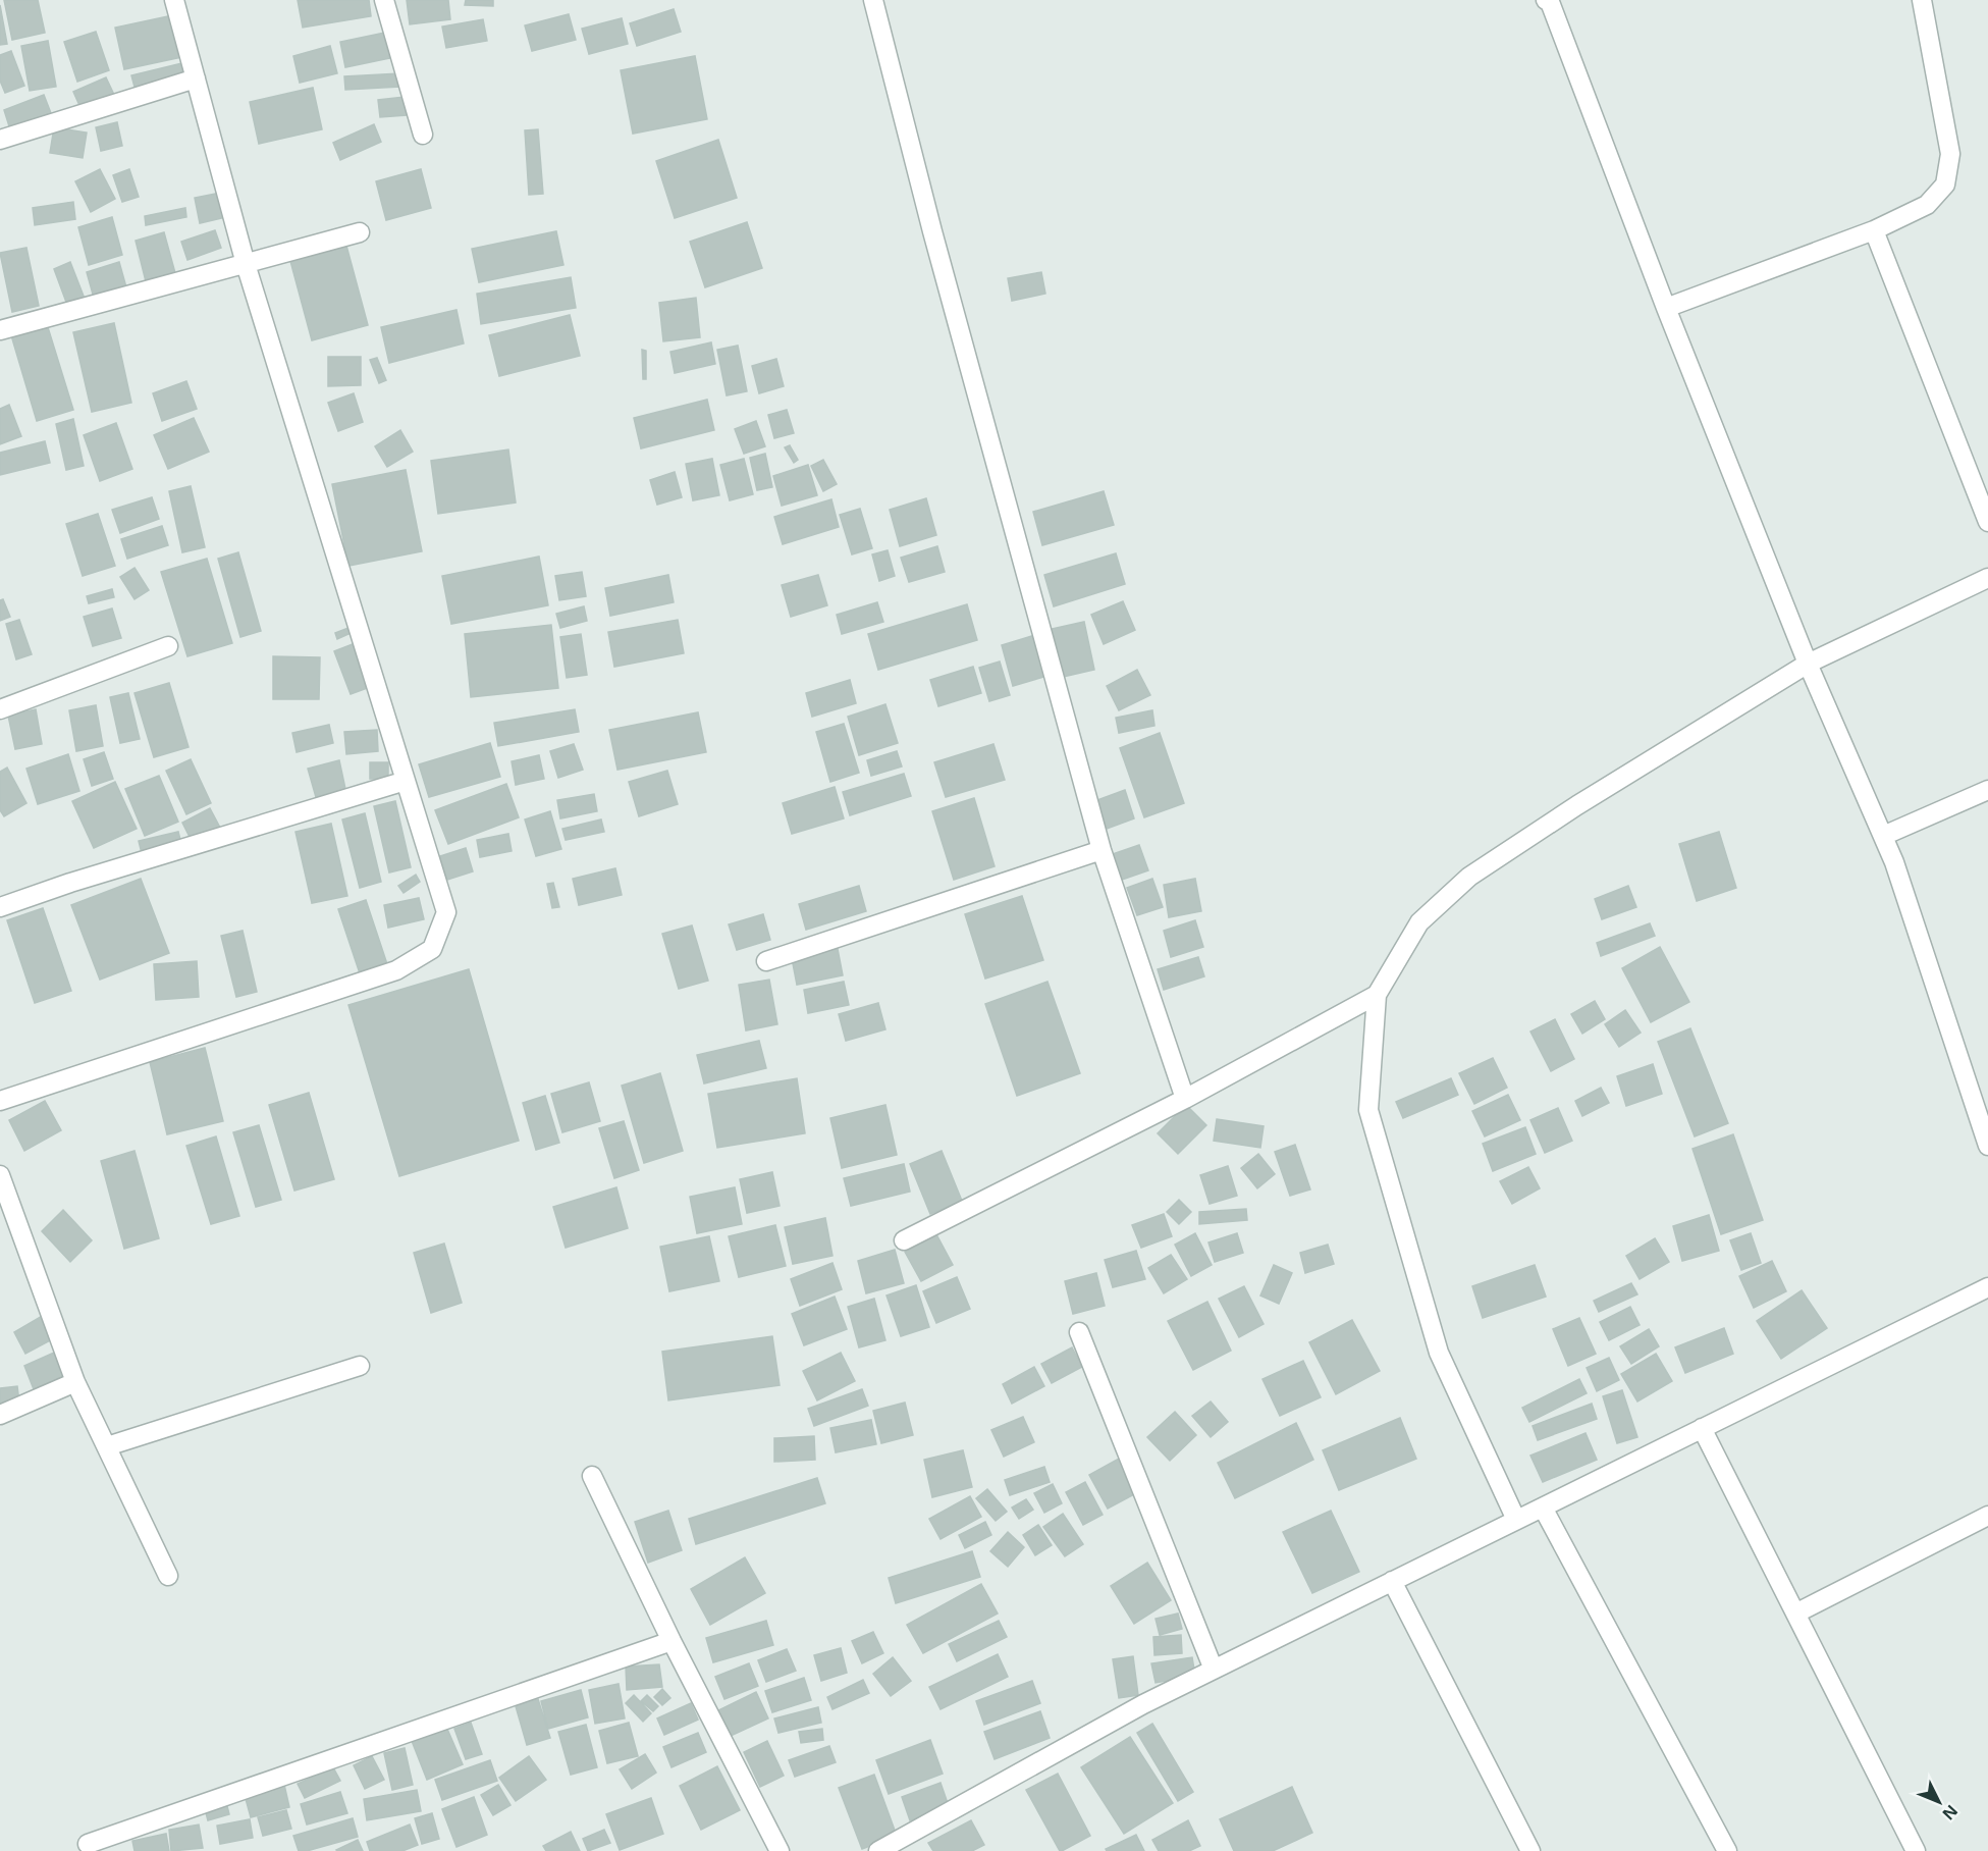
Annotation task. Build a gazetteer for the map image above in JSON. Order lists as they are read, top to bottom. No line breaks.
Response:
{"north":"bottom right"}
